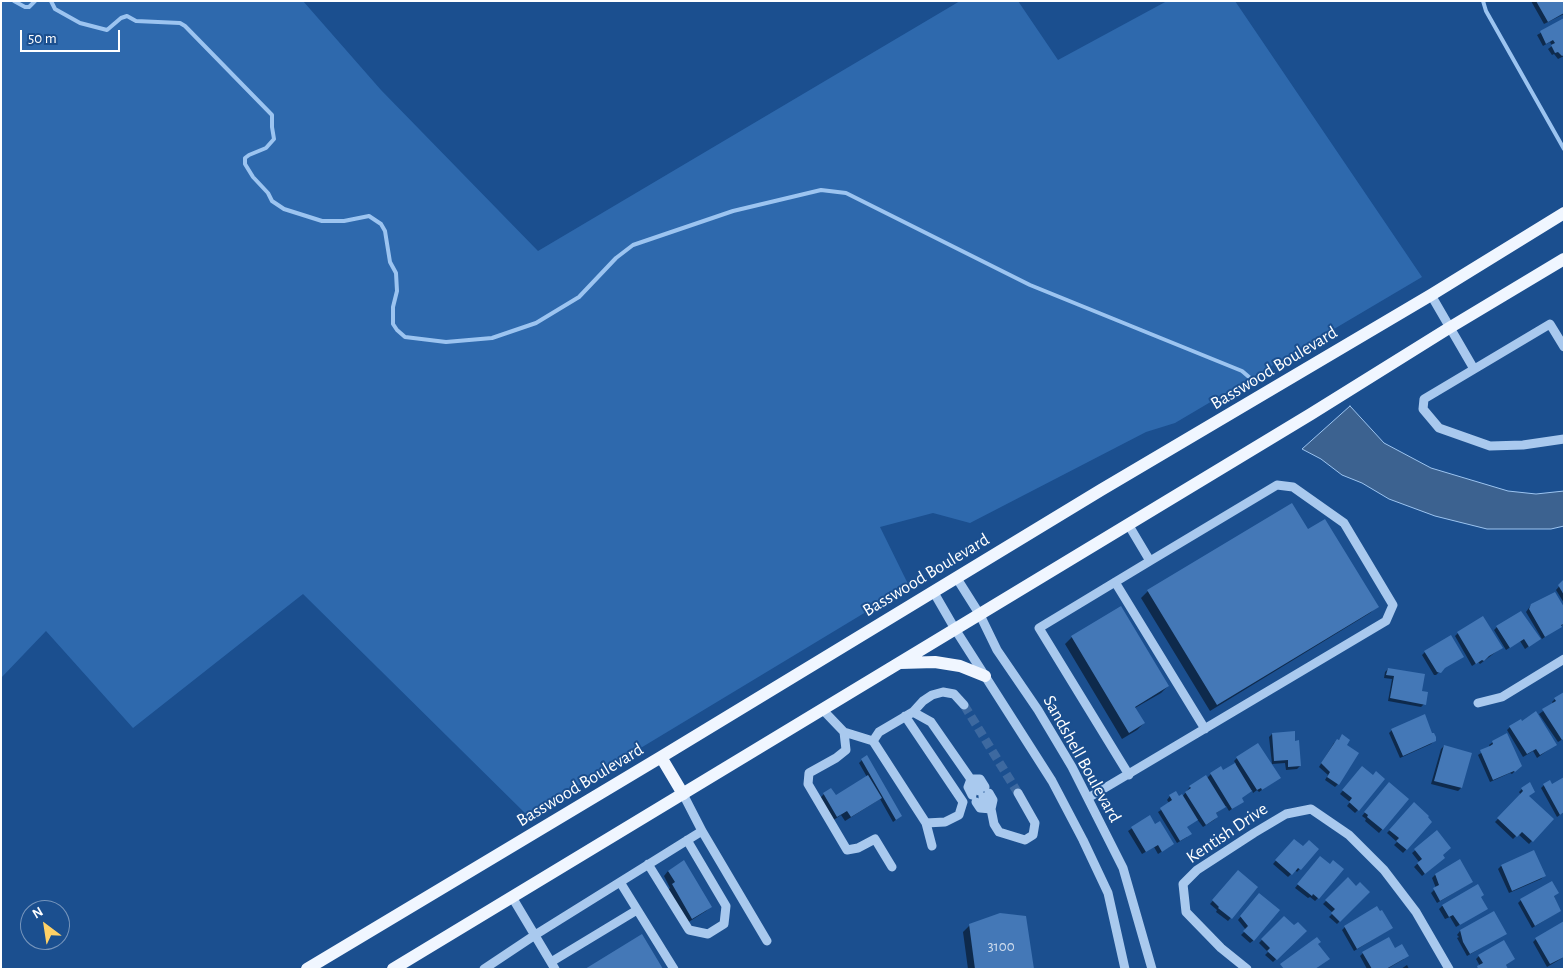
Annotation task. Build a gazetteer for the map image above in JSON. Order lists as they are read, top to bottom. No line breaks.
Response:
{"streets":{"main road":["Basswood Boulevard"],"street":["Sandshell Boulevard","Kentish Drive"]},"crossings":[["Basswood Boulevard","Sandshell Boulevard"]],"house_numbers":["3100"],"scale_bar":"50 m","north":"top left"}
